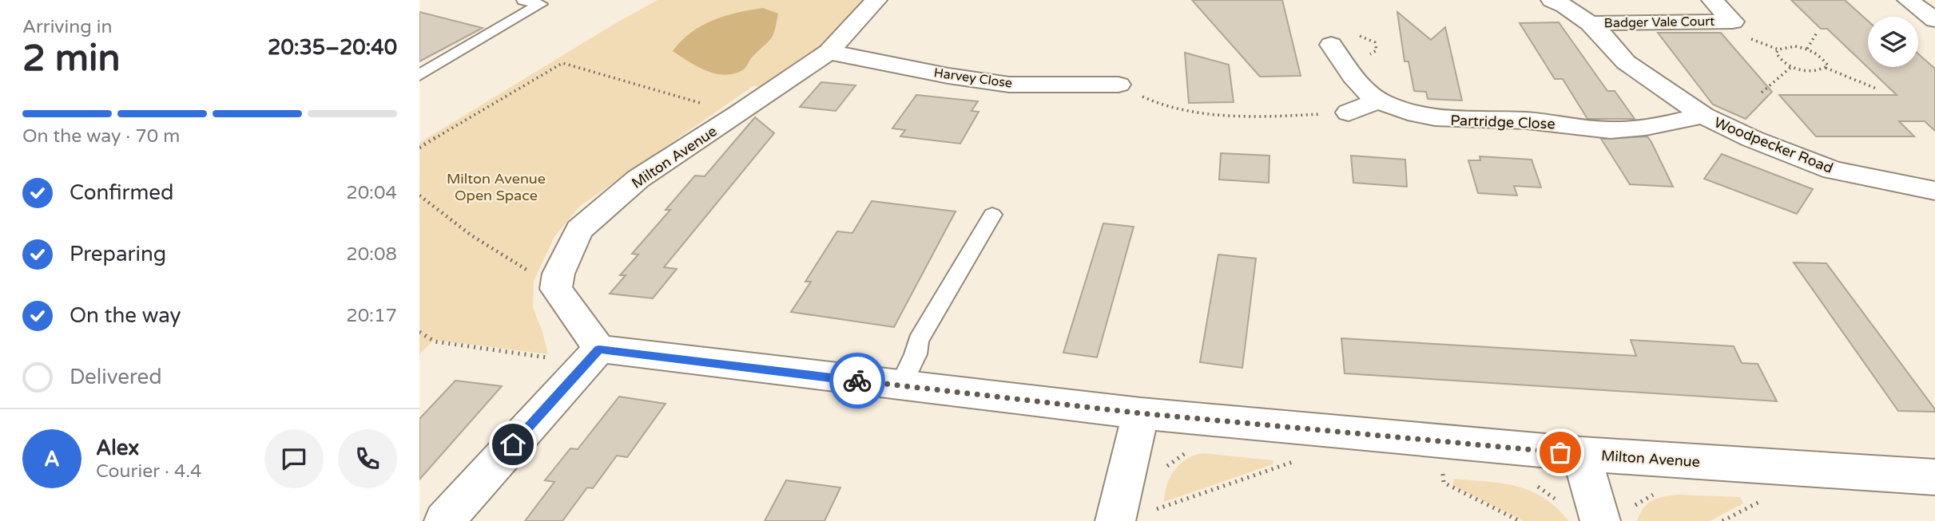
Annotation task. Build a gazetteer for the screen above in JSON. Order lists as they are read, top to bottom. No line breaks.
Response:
{"streets":{"street":["Badger Vale Court","Harvey Close","Partridge Close","Woodpecker Road","Milton Avenue"]},"crossings":[["Badger Vale Court","Woodpecker Road"],["Harvey Close","Milton Avenue"],["Partridge Close","Woodpecker Road"]],"parks":["Milton Avenue Open Space"],"page":{"heading":["2 min","Arriving in","20:35–20:40"],"panel":["Alex","Courier · 4.4"],"bar":"On the way · 70 m","list":[["Confirmed","20:04"],["Preparing","20:08"],["On the way","20:17"],"Delivered"],"round":"A"}}
